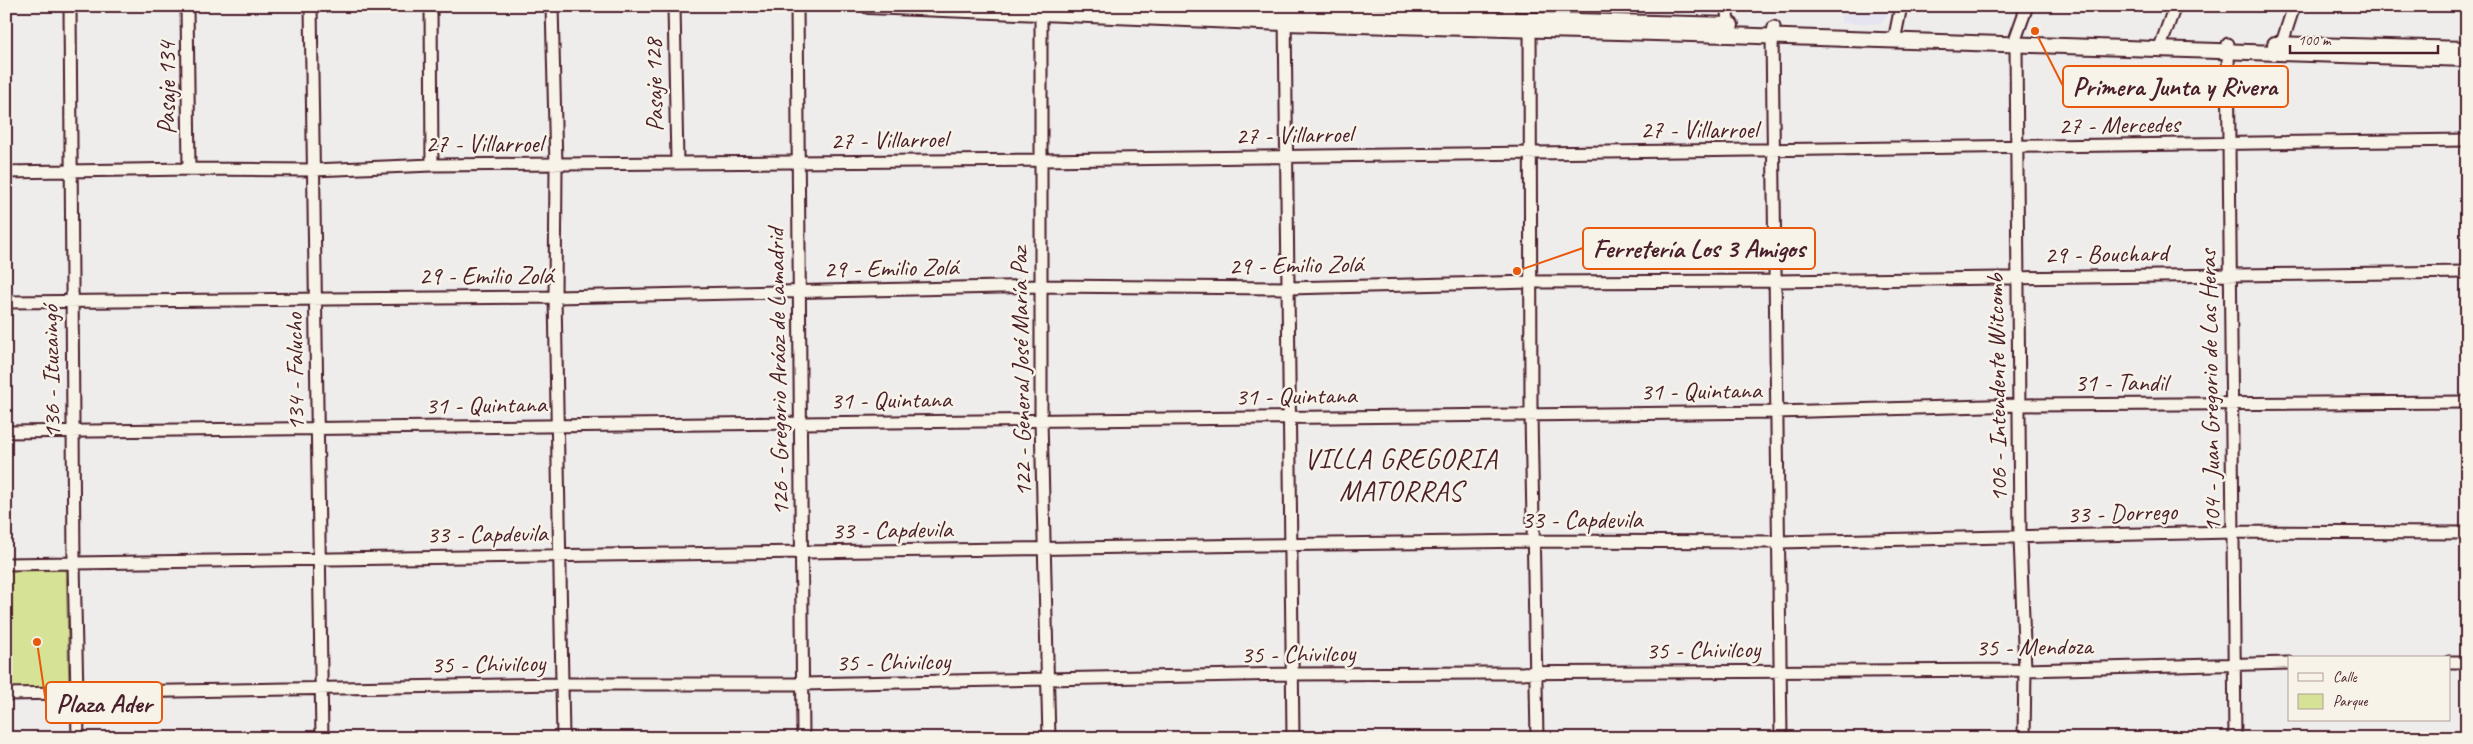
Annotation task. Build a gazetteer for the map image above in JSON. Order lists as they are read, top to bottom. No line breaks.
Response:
{"streets":{"street":["Pasaje 128","Pasaje 134","27 - Mercedes","27 - Villarroel","29 - Bouchard","29 - Emilio Zolá","136 - Ituzaingó","134 - Falucho","126 - Gregorio Aráoz de Lamadrid","122 - General José María Paz","31 - Tandil","106 - Intendente Witcomb","31 - Quintana","104 - Juan Gregorio de Las Heras","33 - Dorrego","33 - Capdevila","35 - Mendoza","35 - Chivilcoy"]},"crossings":[["Pasaje 128","27 - Villarroel"],["Pasaje 134","27 - Villarroel"],["27 - Mercedes","27 - Villarroel"],["27 - Mercedes","106 - Intendente Witcomb"],["27 - Mercedes","104 - Juan Gregorio de Las Heras"],["27 - Villarroel","136 - Ituzaingó"],["27 - Villarroel","134 - Falucho"],["27 - Villarroel","126 - Gregorio Aráoz de Lamadrid"],["27 - Villarroel","122 - General José María Paz"],["29 - Bouchard","29 - Emilio Zolá"],["29 - Bouchard","106 - Intendente Witcomb"],["29 - Bouchard","104 - Juan Gregorio de Las Heras"],["29 - Emilio Zolá","136 - Ituzaingó"],["29 - Emilio Zolá","134 - Falucho"],["29 - Emilio Zolá","126 - Gregorio Aráoz de Lamadrid"],["29 - Emilio Zolá","122 - General José María Paz"],["136 - Ituzaingó","31 - Quintana"],["136 - Ituzaingó","33 - Capdevila"],["136 - Ituzaingó","35 - Chivilcoy"],["134 - Falucho","31 - Quintana"],["134 - Falucho","33 - Capdevila"],["134 - Falucho","35 - Chivilcoy"],["126 - Gregorio Aráoz de Lamadrid","31 - Quintana"],["126 - Gregorio Aráoz de Lamadrid","33 - Capdevila"],["126 - Gregorio Aráoz de Lamadrid","35 - Chivilcoy"],["122 - General José María Paz","31 - Quintana"],["122 - General José María Paz","33 - Capdevila"],["122 - General José María Paz","35 - Chivilcoy"],["31 - Tandil","106 - Intendente Witcomb"],["31 - Tandil","31 - Quintana"],["31 - Tandil","104 - Juan Gregorio de Las Heras"],["106 - Intendente Witcomb","33 - Dorrego"],["106 - Intendente Witcomb","35 - Mendoza"],["104 - Juan Gregorio de Las Heras","33 - Dorrego"],["104 - Juan Gregorio de Las Heras","35 - Mendoza"],["33 - Dorrego","33 - Capdevila"],["35 - Mendoza","35 - Chivilcoy"]],"districts":["VILLA GREGORIA MATORRAS"],"places":["Primera Junta y Rivera","Ferretería Los 3 Amigos","Plaza Ader"],"legend":["Calle","Parque"],"scale_bar":"100 m"}
